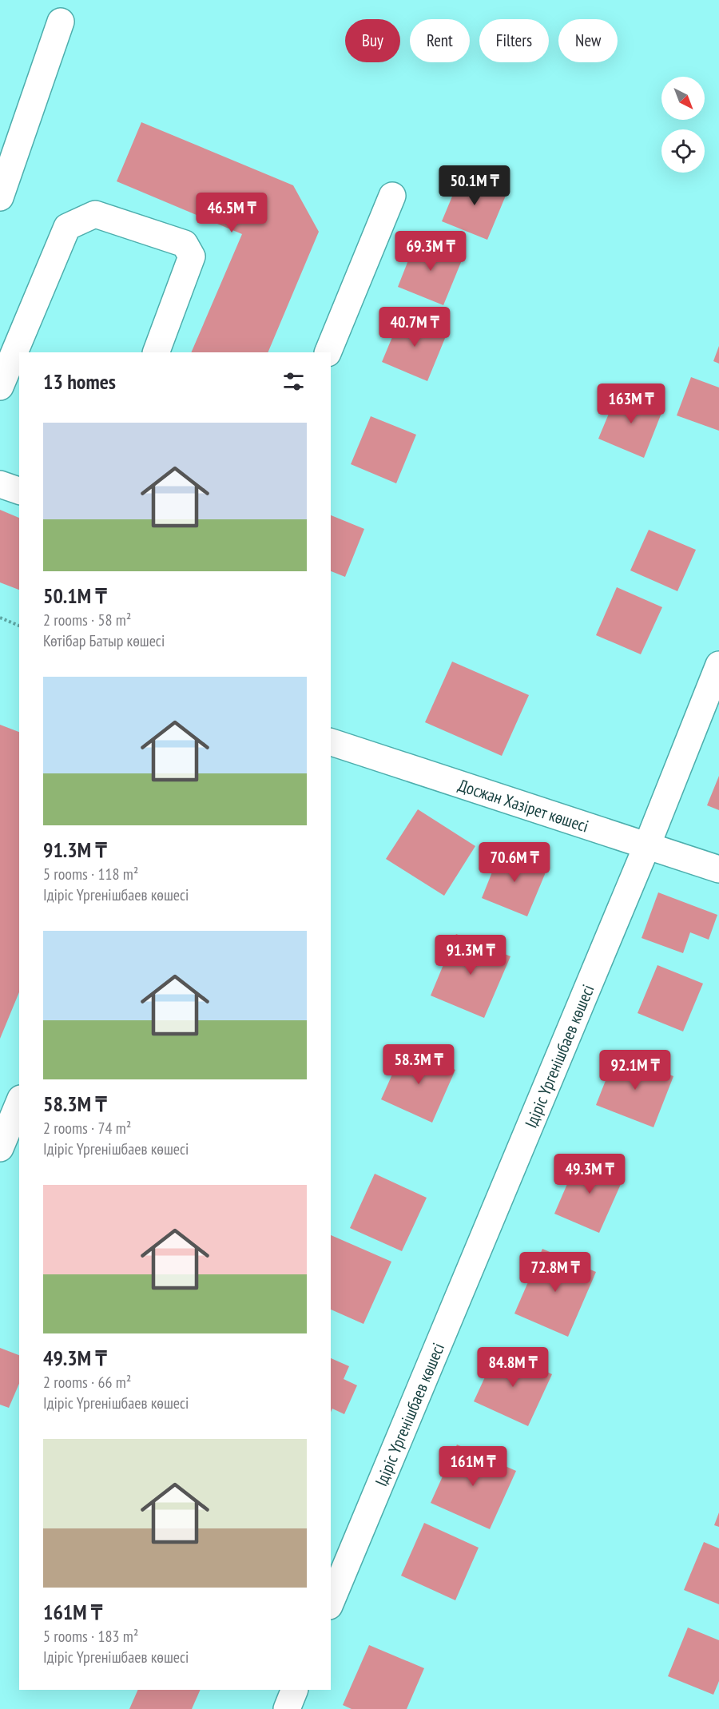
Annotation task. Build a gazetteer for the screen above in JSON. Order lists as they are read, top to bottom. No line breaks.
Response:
{"streets":{"street":["Досжан Хазірет көшесі","Ідіріс Үргенішбаев көшесі"]},"crossings":[["Досжан Хазірет көшесі","Ідіріс Үргенішбаев көшесі"]],"north":"bottom right","page":{"chip":["Buy","Rent","Filters","New"],"price":["50.1M ₸","46.5M ₸","69.3M ₸","40.7M ₸","163M ₸","70.6M ₸","91.3M ₸","58.3M ₸","92.1M ₸","49.3M ₸","72.8M ₸","84.8M ₸","161M ₸"],"heading":"13 homes","list":[{"name":"50.1M ₸","note":"2 rooms · 58 m² · Көтібар Батыр көшесі"},{"name":"91.3M ₸","note":"5 rooms · 118 m² · Ідіріс Үргенішбаев көшесі"},{"name":"58.3M ₸","note":"2 rooms · 74 m² · Ідіріс Үргенішбаев көшесі"},{"name":"49.3M ₸","note":"2 rooms · 66 m² · Ідіріс Үргенішбаев көшесі"},{"name":"161M ₸","note":"5 rooms · 183 m² · Ідіріс Үргенішбаев көшесі"}]}}
